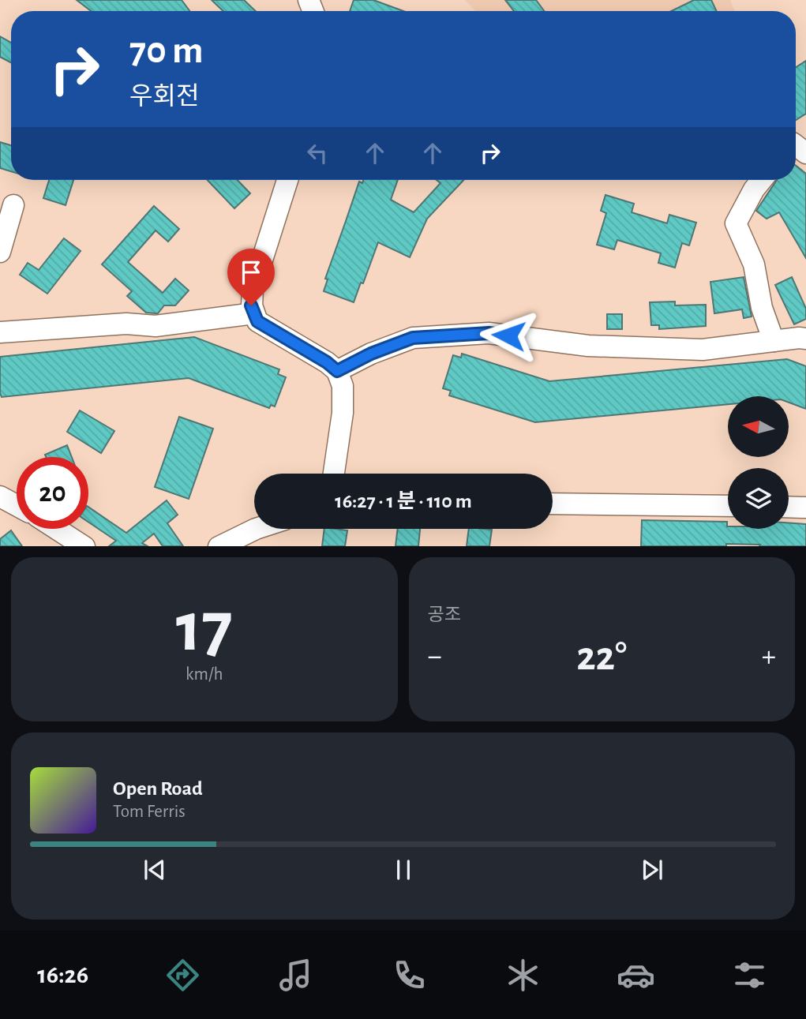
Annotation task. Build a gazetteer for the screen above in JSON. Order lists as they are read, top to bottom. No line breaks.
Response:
{"north":"left","page":{"turn":["70 m","우회전"],"limit":"20","trip":"16:27 · 1 분 · 110 m","tile":[["17","km/h"],"공조"],"heat":["−","22°","+"],"song":["Open Road","Tom Ferris"],"tabs":"16:26"}}
